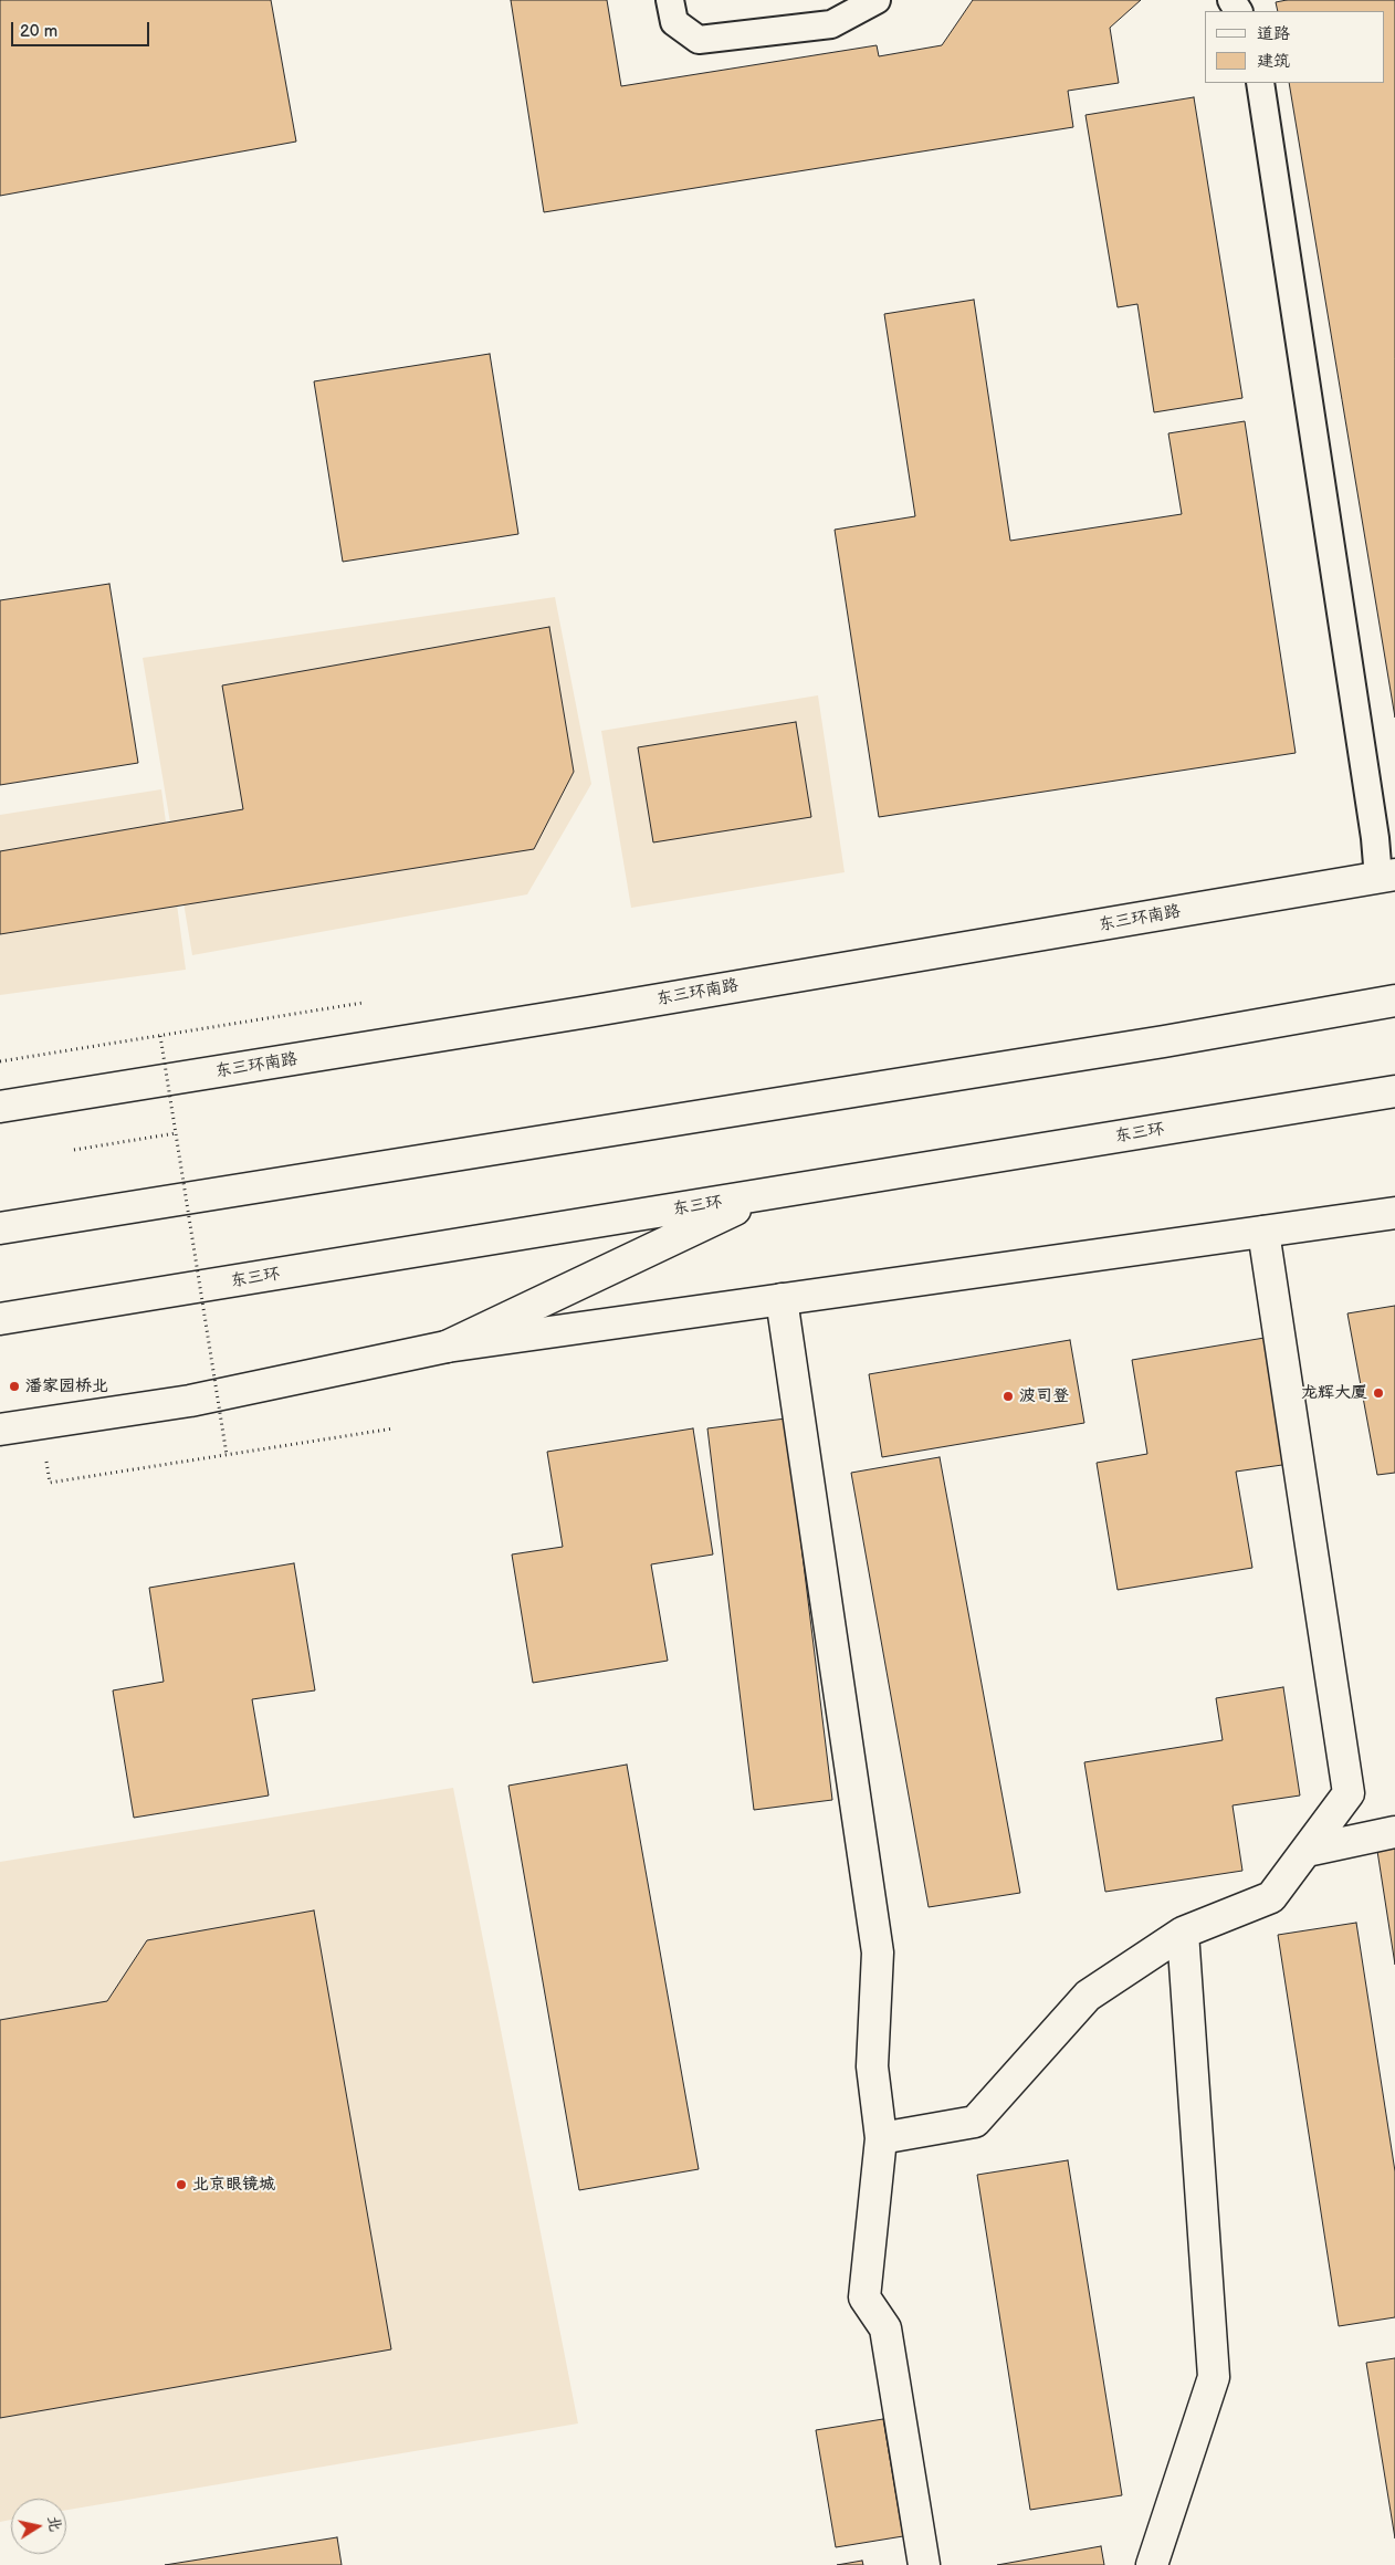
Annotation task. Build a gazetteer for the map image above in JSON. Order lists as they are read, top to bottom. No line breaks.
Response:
{"streets":{"main road":["东三环南路","东三环"]},"places":["潘家园桥北","龙辉大厦","波司登","北京眼镜城"],"legend":["道路","建筑"],"scale_bar":"20 m","north":"right"}
